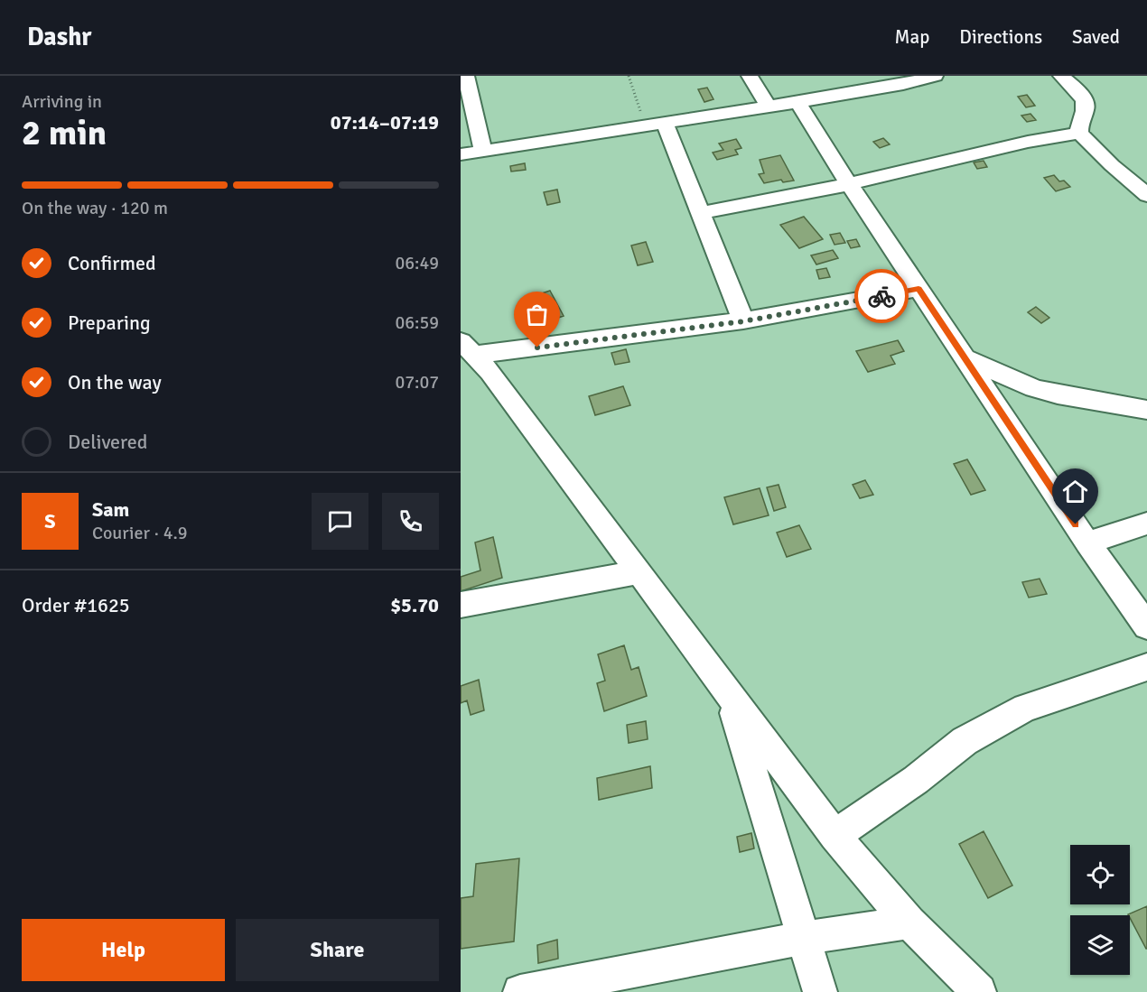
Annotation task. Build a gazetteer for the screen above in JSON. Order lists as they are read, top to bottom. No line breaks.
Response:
{"page":{"header":"Dashr","nav":["Map","Directions","Saved"],"heading":["2 min","Arriving in","07:14–07:19"],"panel":["Sam","Courier · 4.9","Order #1625","$5.70"],"bar":"On the way · 120 m","list":[["Confirmed","06:49"],["Preparing","06:59"],["On the way","07:07"],"Delivered"],"round":"S","buttons":["Help","Share"]}}
